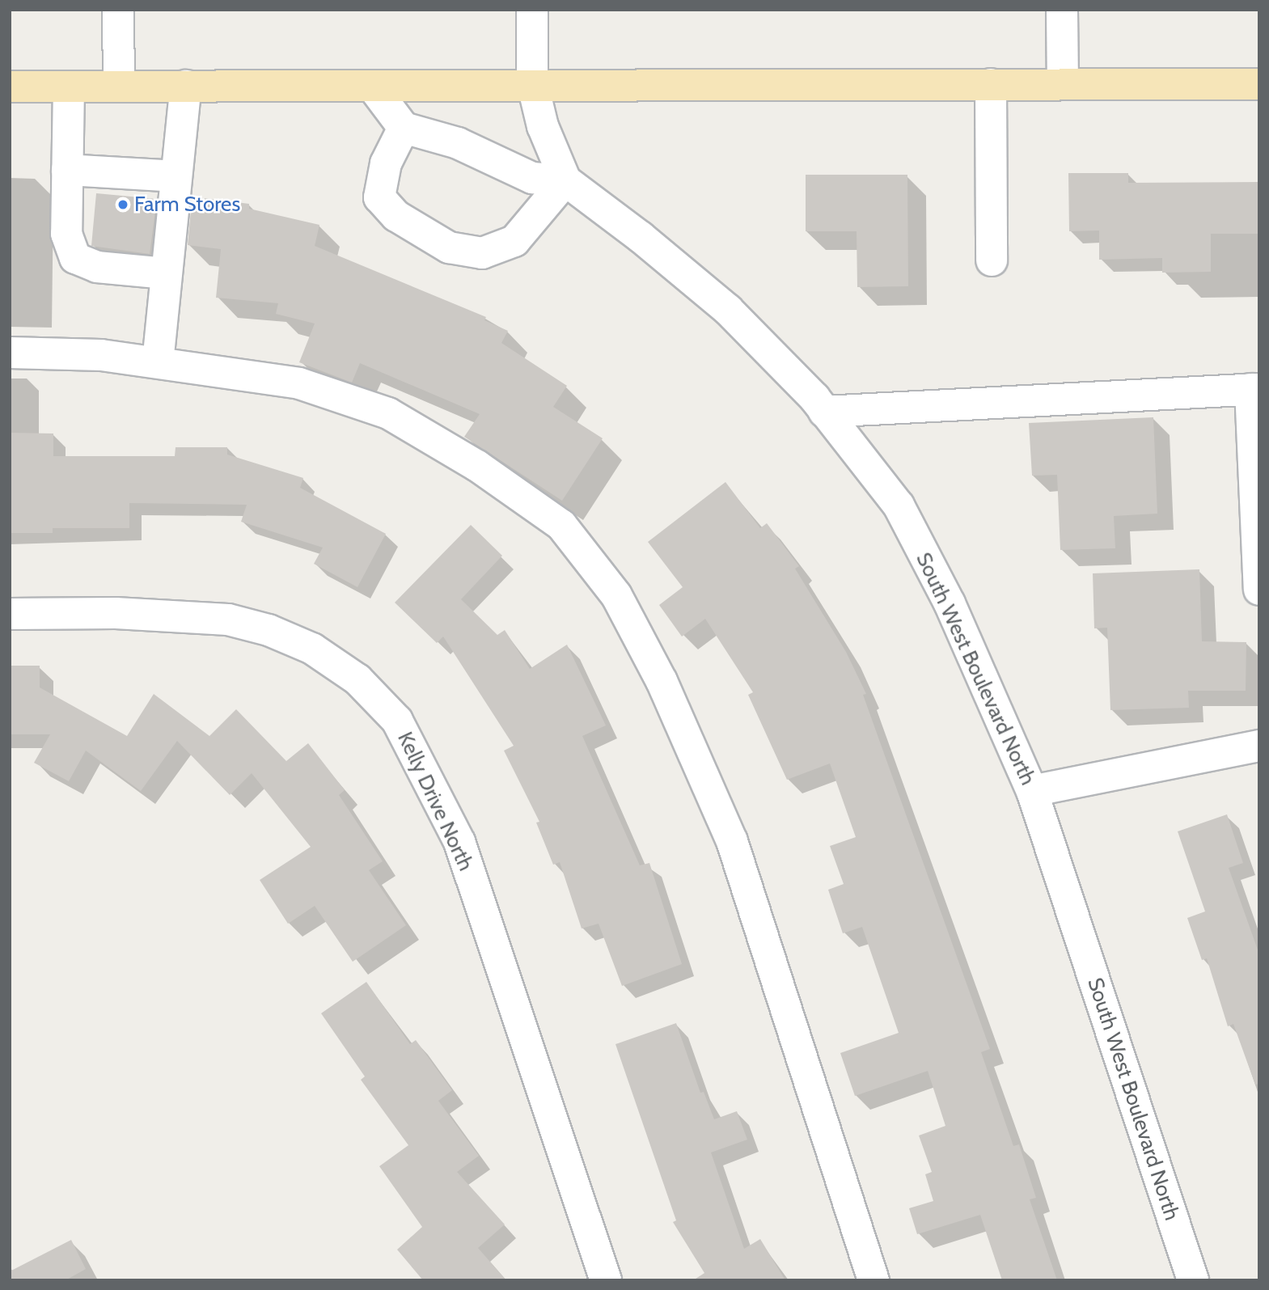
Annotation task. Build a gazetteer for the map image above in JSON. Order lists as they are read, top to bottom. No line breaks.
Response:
{"streets":{"street":["South West Boulevard North","Kelly Drive North"]},"places":["Farm Stores"]}
